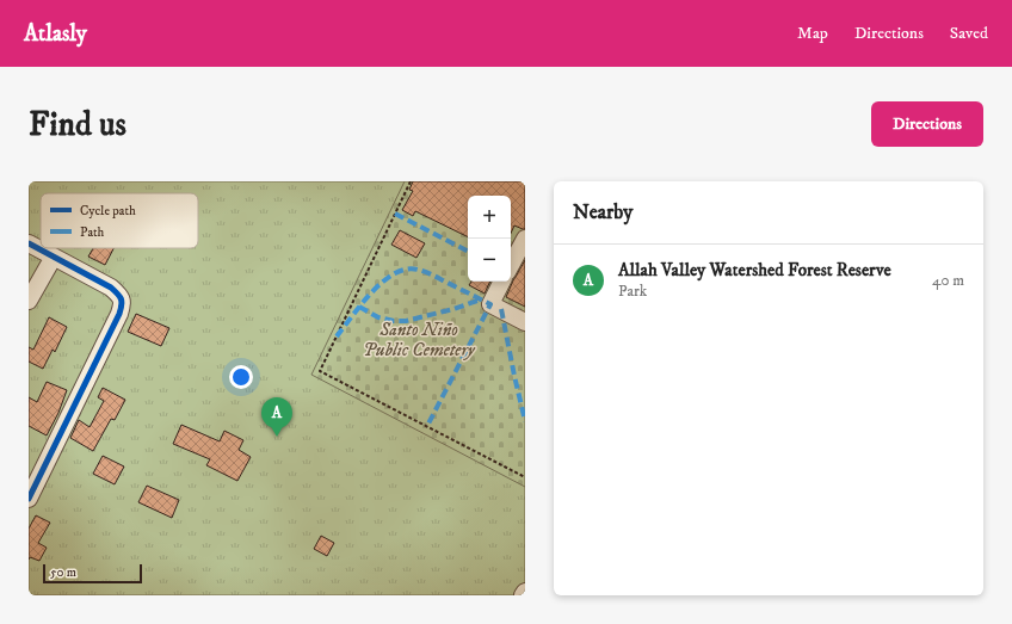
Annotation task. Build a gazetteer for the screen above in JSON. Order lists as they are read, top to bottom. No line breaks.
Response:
{"parks":["Santo Niño Public Cemetery"],"legend":["Cycle path","Path"],"scale_bar":"50 m","page":{"header":"Atlasly","nav":["Map","Directions","Saved"],"buttons":"Directions","title":"Find us","heading":"Nearby","map_buttons":["+","−"],"list":[{"mark":"A","name":"Allah Valley Watershed Forest Reserve","note":"Park","value":"40 m"}],"pins":"A","scale":"50 m"}}
